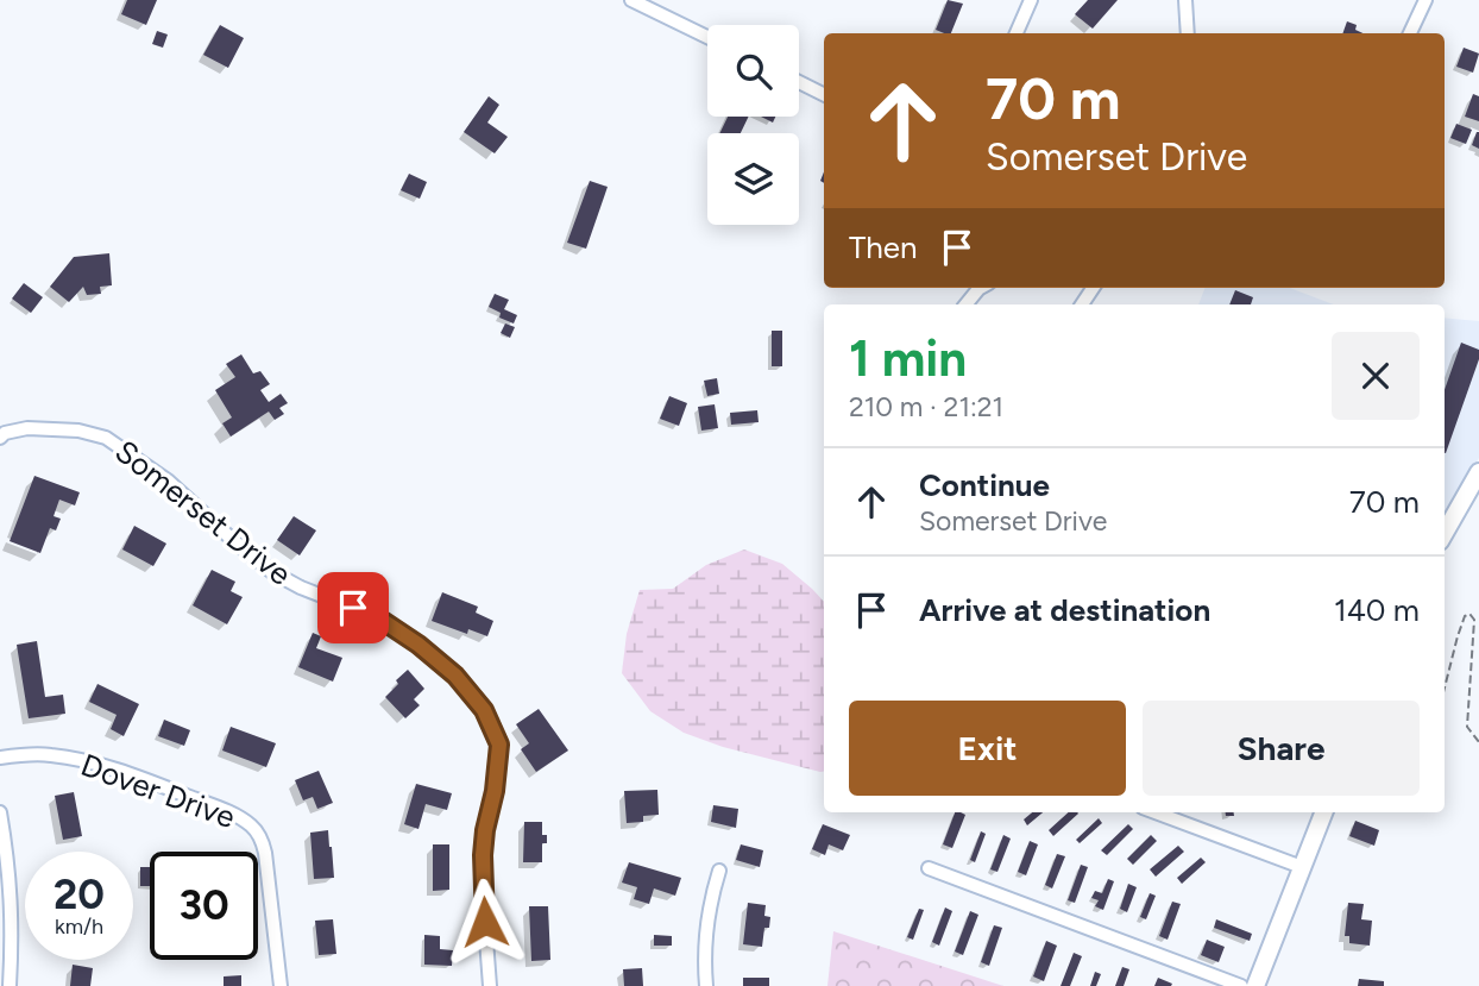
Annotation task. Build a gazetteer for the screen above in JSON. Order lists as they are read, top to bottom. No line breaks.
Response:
{"streets":{"street":["Somerset Drive","Dover Drive"]},"page":{"turn":["70 m","Somerset Drive"],"then":"Then","heading":["1 min","210 m · 21:21"],"list":[{"name":"Continue","note":"Somerset Drive","value":"70 m"},{"name":"Arrive at destination","value":"140 m"}],"buttons":["Exit","Share"],"speed":"20 km/h","limit":"30"}}
